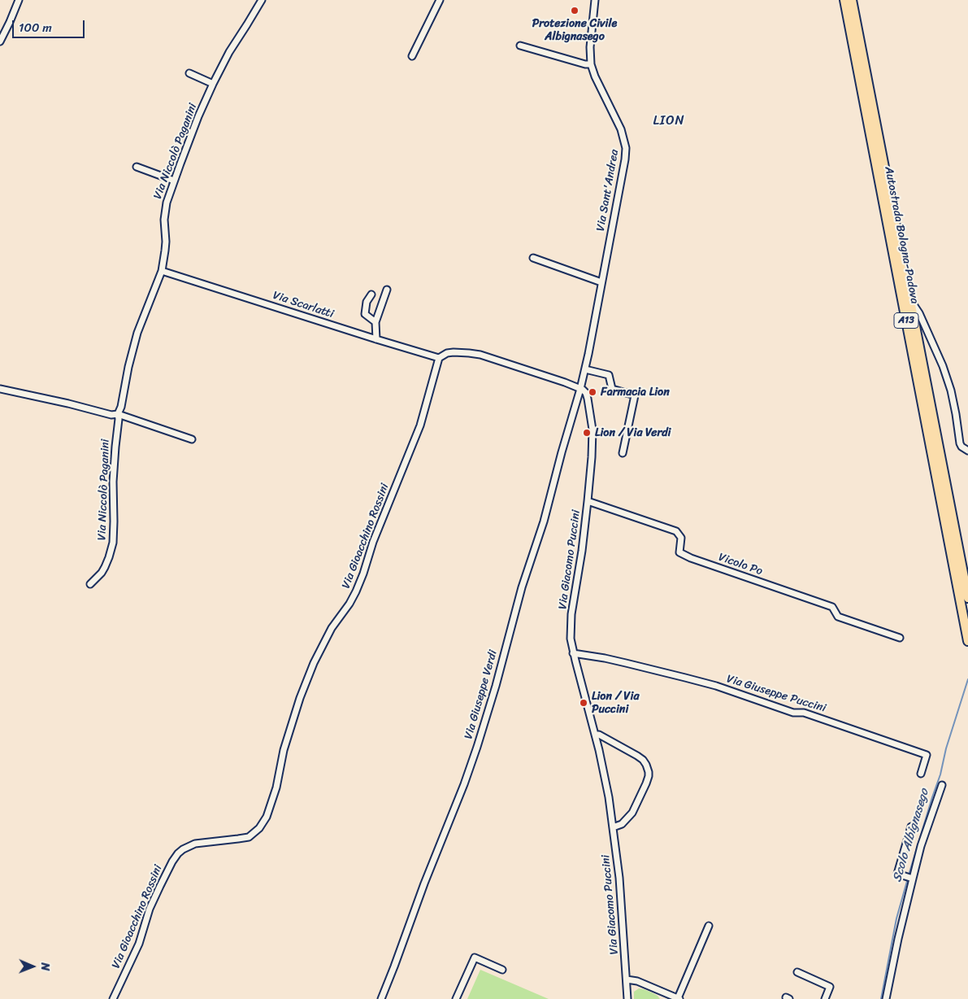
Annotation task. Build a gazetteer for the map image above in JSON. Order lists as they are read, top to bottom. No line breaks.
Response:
{"streets":{"highway":["Autostrada Bologna-Padova","A13"],"street":["Via Niccolò Paganini","Via Sant'Andrea","Via Scarlatti","Via Gioacchino Rossini","Via Giacomo Puccini","Vicolo Po","Via Giuseppe Puccini","Via Giuseppe Verdi"]},"crossings":[["Via Niccolò Paganini","Via Scarlatti"],["Via Sant'Andrea","Via Giacomo Puccini"],["Via Sant'Andrea","Via Giuseppe Verdi"],["Via Scarlatti","Via Gioacchino Rossini"],["Via Giacomo Puccini","Vicolo Po"],["Via Giacomo Puccini","Via Giuseppe Puccini"],["Via Giacomo Puccini","Via Giuseppe Verdi"]],"districts":["LION"],"water":["Scolo Albignasego"],"places":["Protezione Civile Albignasego","Farmacia Lion","Lion / Via Verdi","Lion / Via Puccini"],"scale_bar":"100 m","north":"right"}
